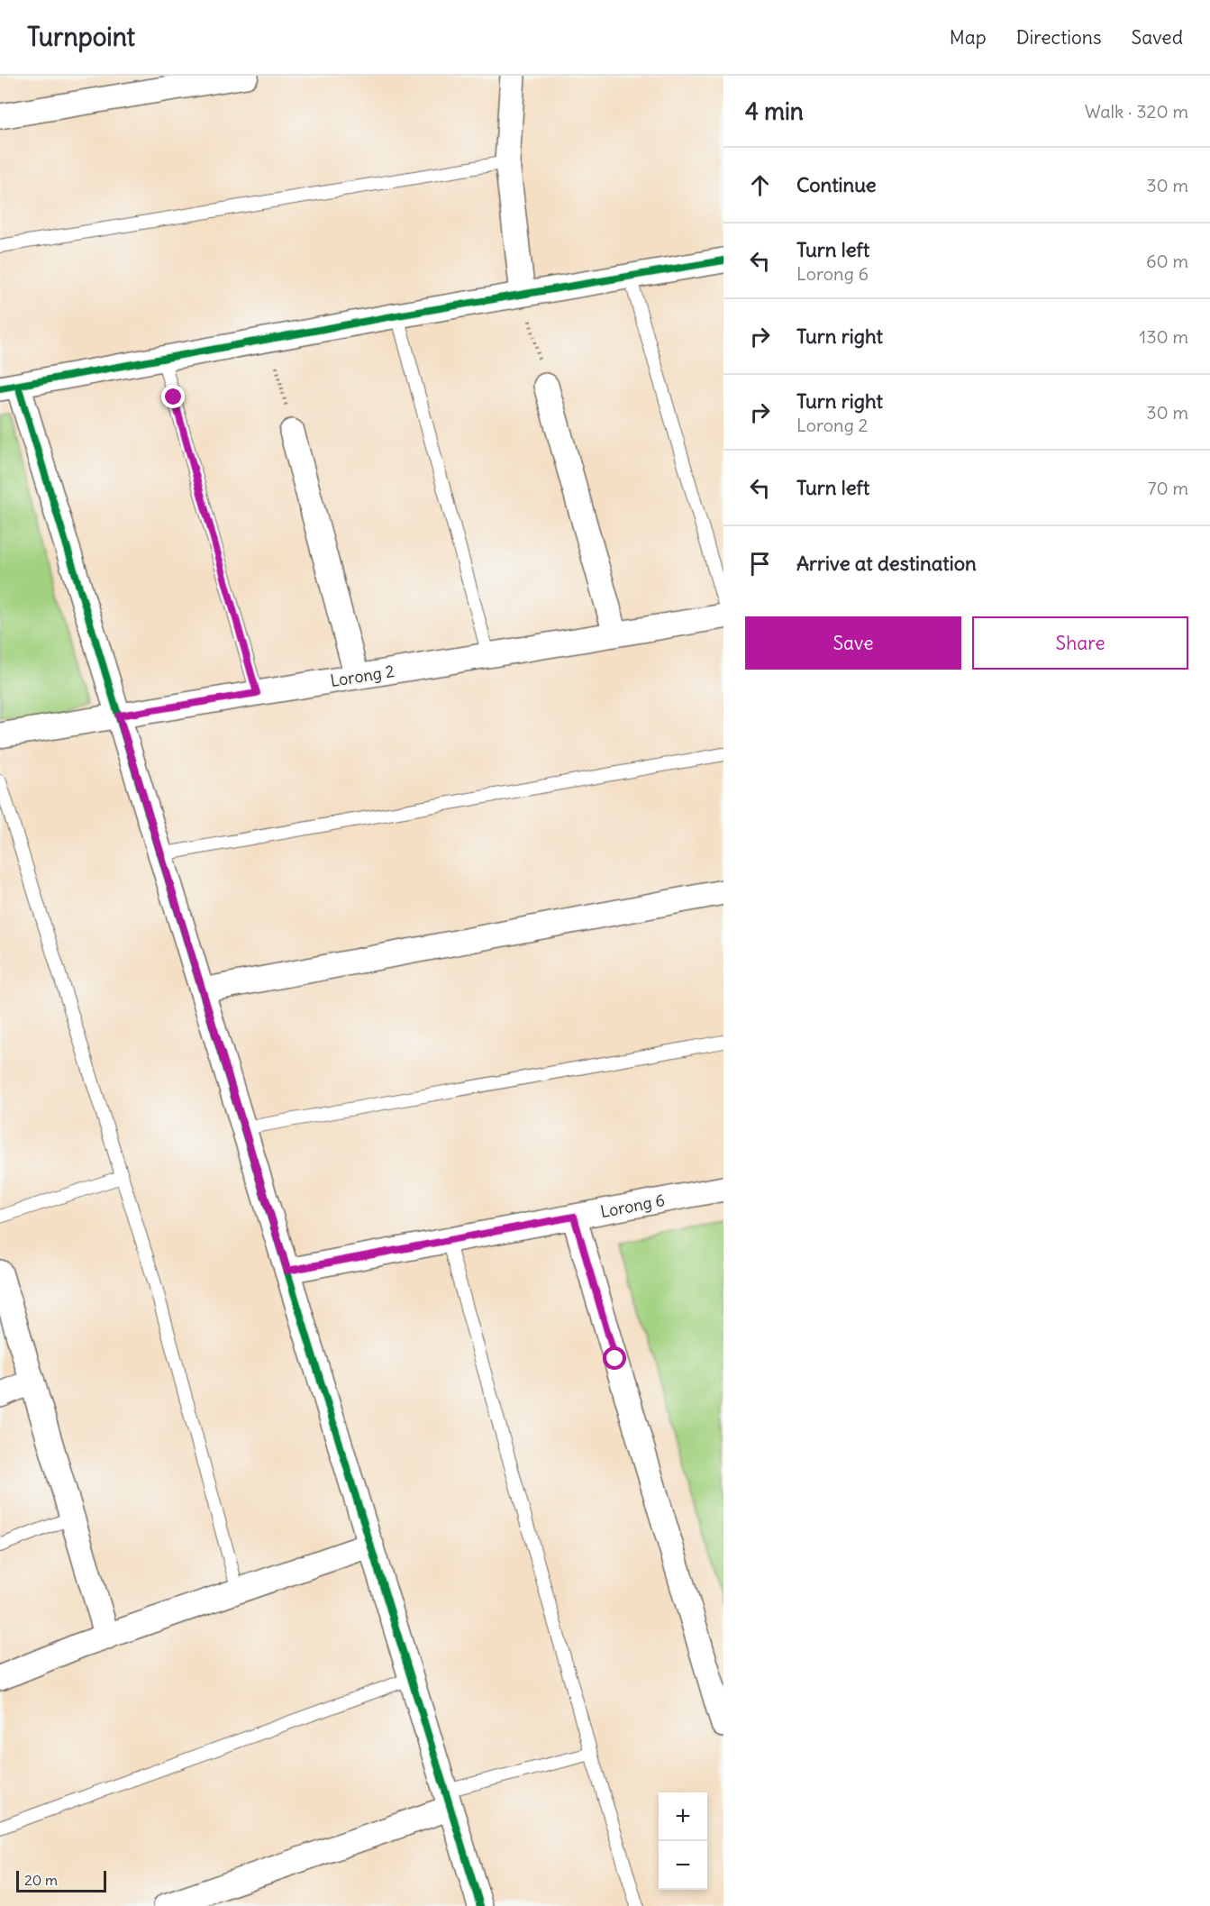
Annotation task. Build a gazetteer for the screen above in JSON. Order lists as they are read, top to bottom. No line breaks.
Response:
{"streets":{"street":["Lorong 2","Lorong 6"]},"scale_bar":"20 m","page":{"header":"Turnpoint","nav":["Map","Directions","Saved"],"heading":["4 min","Walk · 320 m"],"list":[["Continue","30 m"],["Turn left","Lorong 6","60 m"],["Turn right","130 m"],["Turn right","Lorong 2","30 m"],["Turn left","70 m"],"Arrive at destination"],"buttons":["Save","Share"],"map_buttons":["+","−"],"scale":"20 m"}}
